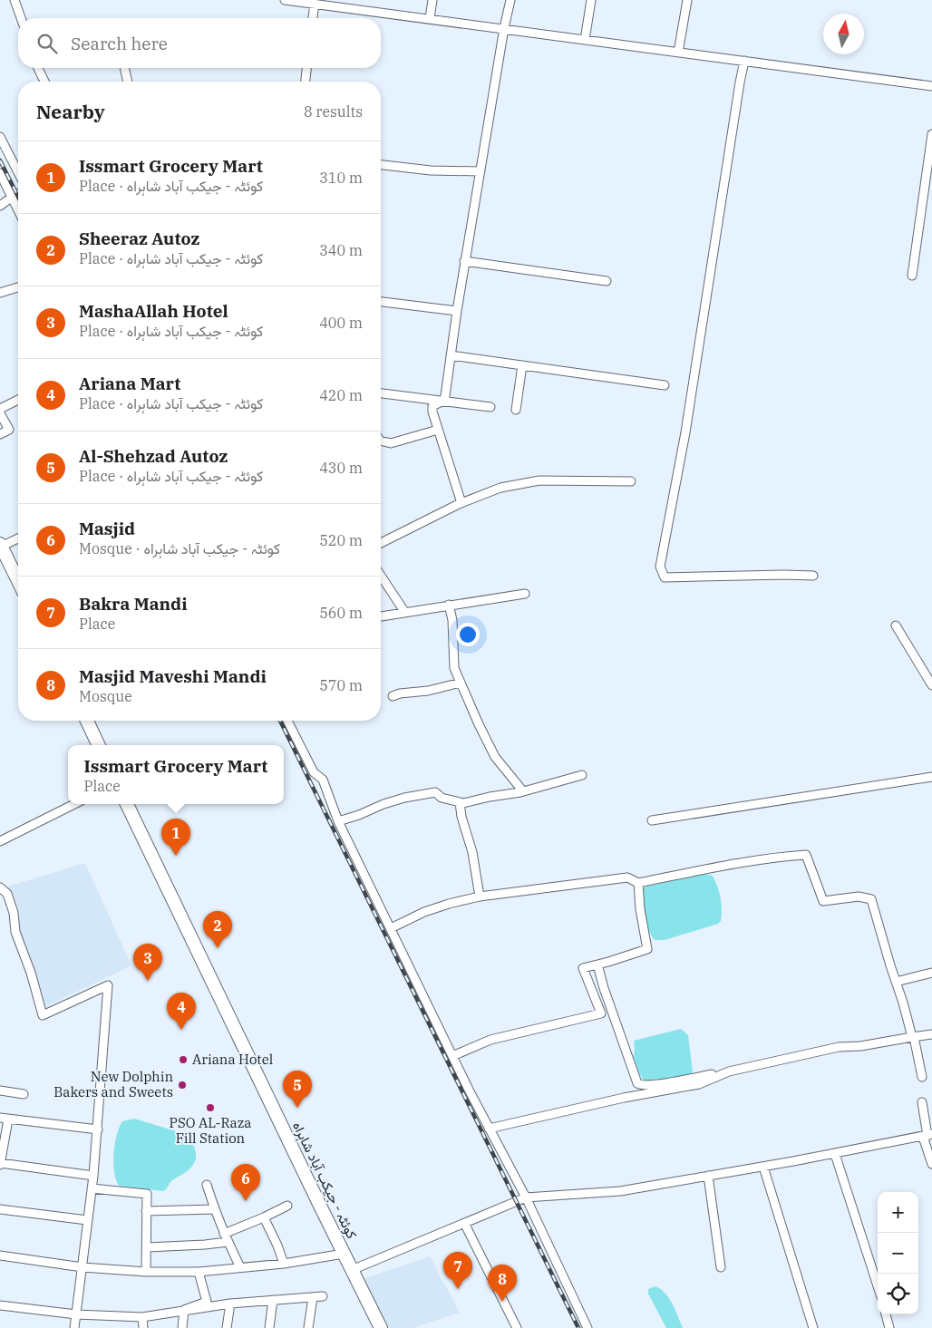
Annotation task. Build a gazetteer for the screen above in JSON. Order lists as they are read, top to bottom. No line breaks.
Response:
{"streets":{"highway":["کوئٹہ - جیکب آباد شاہراہ"]},"places":["Ariana Hotel","New Dolphin Bakers and Sweets","PSO AL-Raza Fill Station"],"north":"top","page":{"search":"Search here","heading":["Nearby","8 results"],"list":[{"mark":"1","name":"Issmart Grocery Mart","note":"Place · کوئٹہ - جیکب آباد شاہراہ","value":"310 m"},{"mark":"2","name":"Sheeraz Autoz","note":"Place · کوئٹہ - جیکب آباد شاہراہ","value":"340 m"},{"mark":"3","name":"MashaAllah Hotel","note":"Place · کوئٹہ - جیکب آباد شاہراہ","value":"400 m"},{"mark":"4","name":"Ariana Mart","note":"Place · کوئٹہ - جیکب آباد شاہراہ","value":"420 m"},{"mark":"5","name":"Al-Shehzad Autoz","note":"Place · کوئٹہ - جیکب آباد شاہراہ","value":"430 m"},{"mark":"6","name":"Masjid","note":"Mosque · کوئٹہ - جیکب آباد شاہراہ","value":"520 m"},{"mark":"7","name":"Bakra Mandi","note":"Place","value":"560 m"},{"mark":"8","name":"Masjid Maveshi Mandi","note":"Mosque","value":"570 m"}],"popup":["Issmart Grocery Mart","Place"],"pins":["1","2","3","4","5","6","7","8"],"map_buttons":["+","−"]}}
